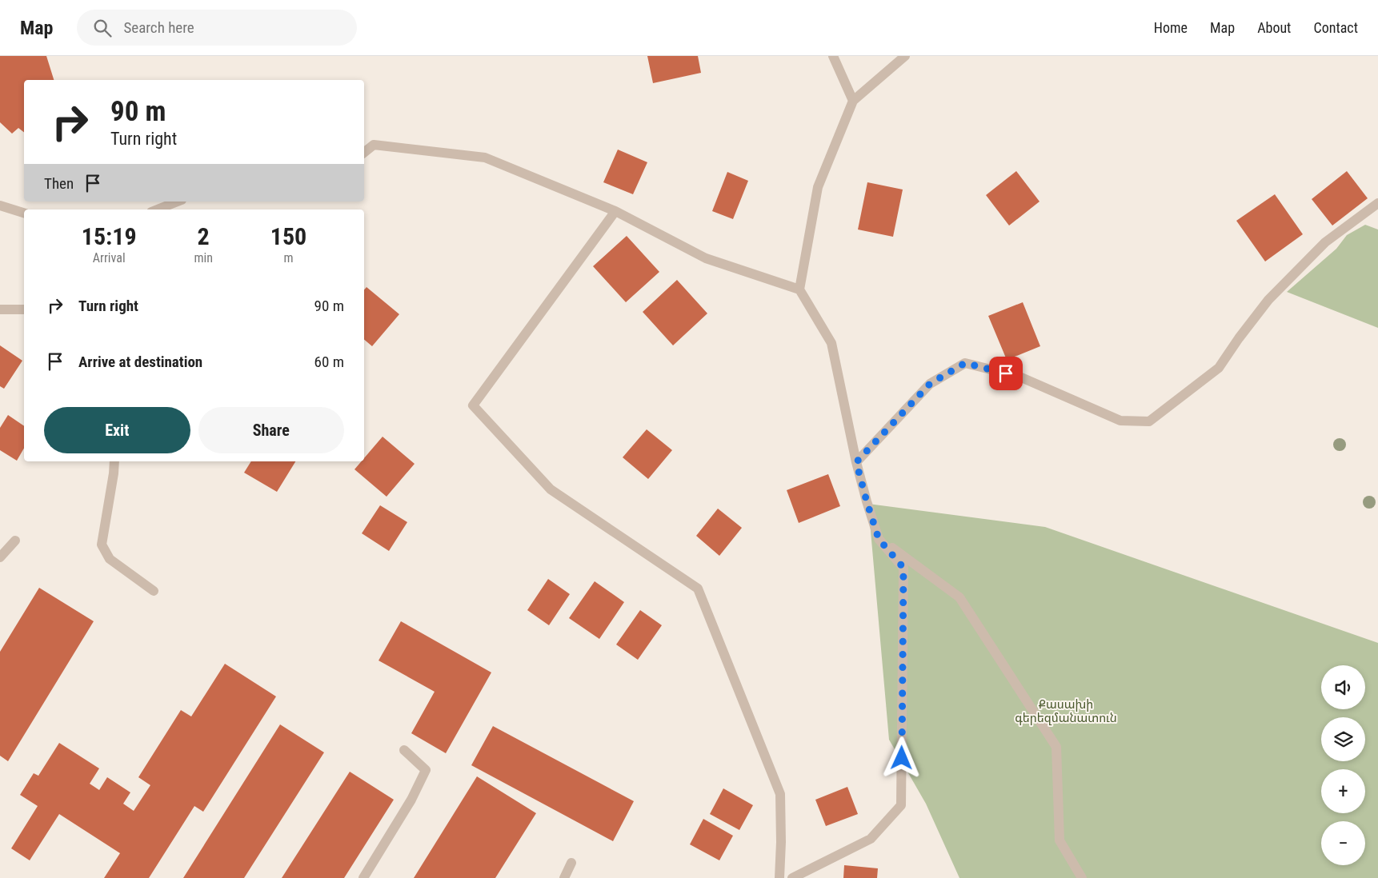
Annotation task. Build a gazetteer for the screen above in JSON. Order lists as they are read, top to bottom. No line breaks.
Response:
{"parks":["Քասախի գերեզմանատուն"],"page":{"header":"Map","search":"Search here","nav":["Home","Map","About","Contact"],"turn":["90 m","Turn right"],"then":"Then","eta":["15:19","Arrival","2","min","150","m"],"list":[{"name":"Turn right","value":"90 m"},{"name":"Arrive at destination","value":"60 m"}],"buttons":["Exit","Share"],"map_buttons":["+","−"]}}
